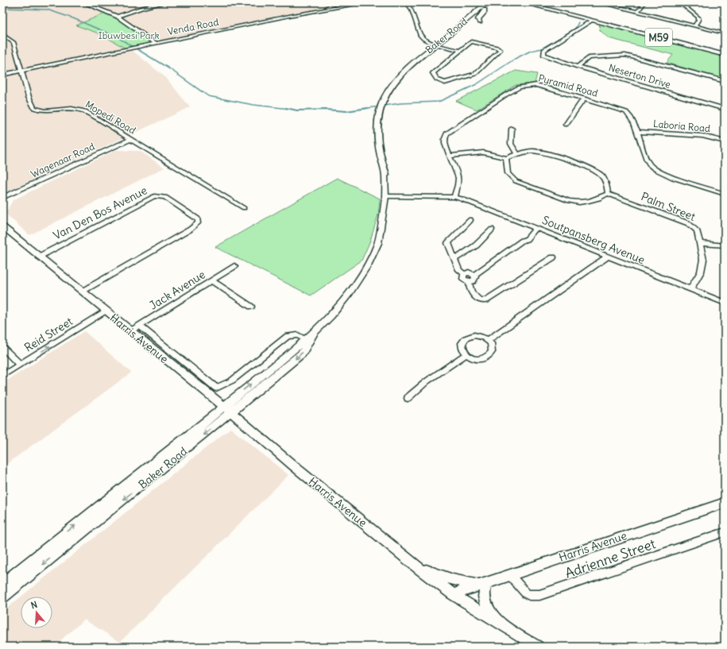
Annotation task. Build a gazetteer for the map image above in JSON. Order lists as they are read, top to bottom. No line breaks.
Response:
{"streets":{"main road":["Baker Road","M59","Harris Avenue"],"street":["Venda Road","Neserton Drive","Pyramid Road","Mopedi Road","Laboria Road","Wagenaar Road","Palm Street","Van Den Bos Avenue","Soutpansberg Avenue","Jack Avenue","Reid Street","Adrienne Street"]},"crossings":[["Venda Road","Mopedi Road"],["Baker Road","Harris Avenue"],["M59","Neserton Drive"],["Pyramid Road","Laboria Road"],["Pyramid Road","Soutpansberg Avenue"],["Mopedi Road","Wagenaar Road"],["Palm Street","Soutpansberg Avenue"],["Van Den Bos Avenue","Harris Avenue"],["Jack Avenue","Harris Avenue"],["Reid Street","Harris Avenue"],["Harris Avenue","Adrienne Street"]],"one_way":["Reid Street"],"parks":["Ibuwbesi Park"],"north":"top"}
